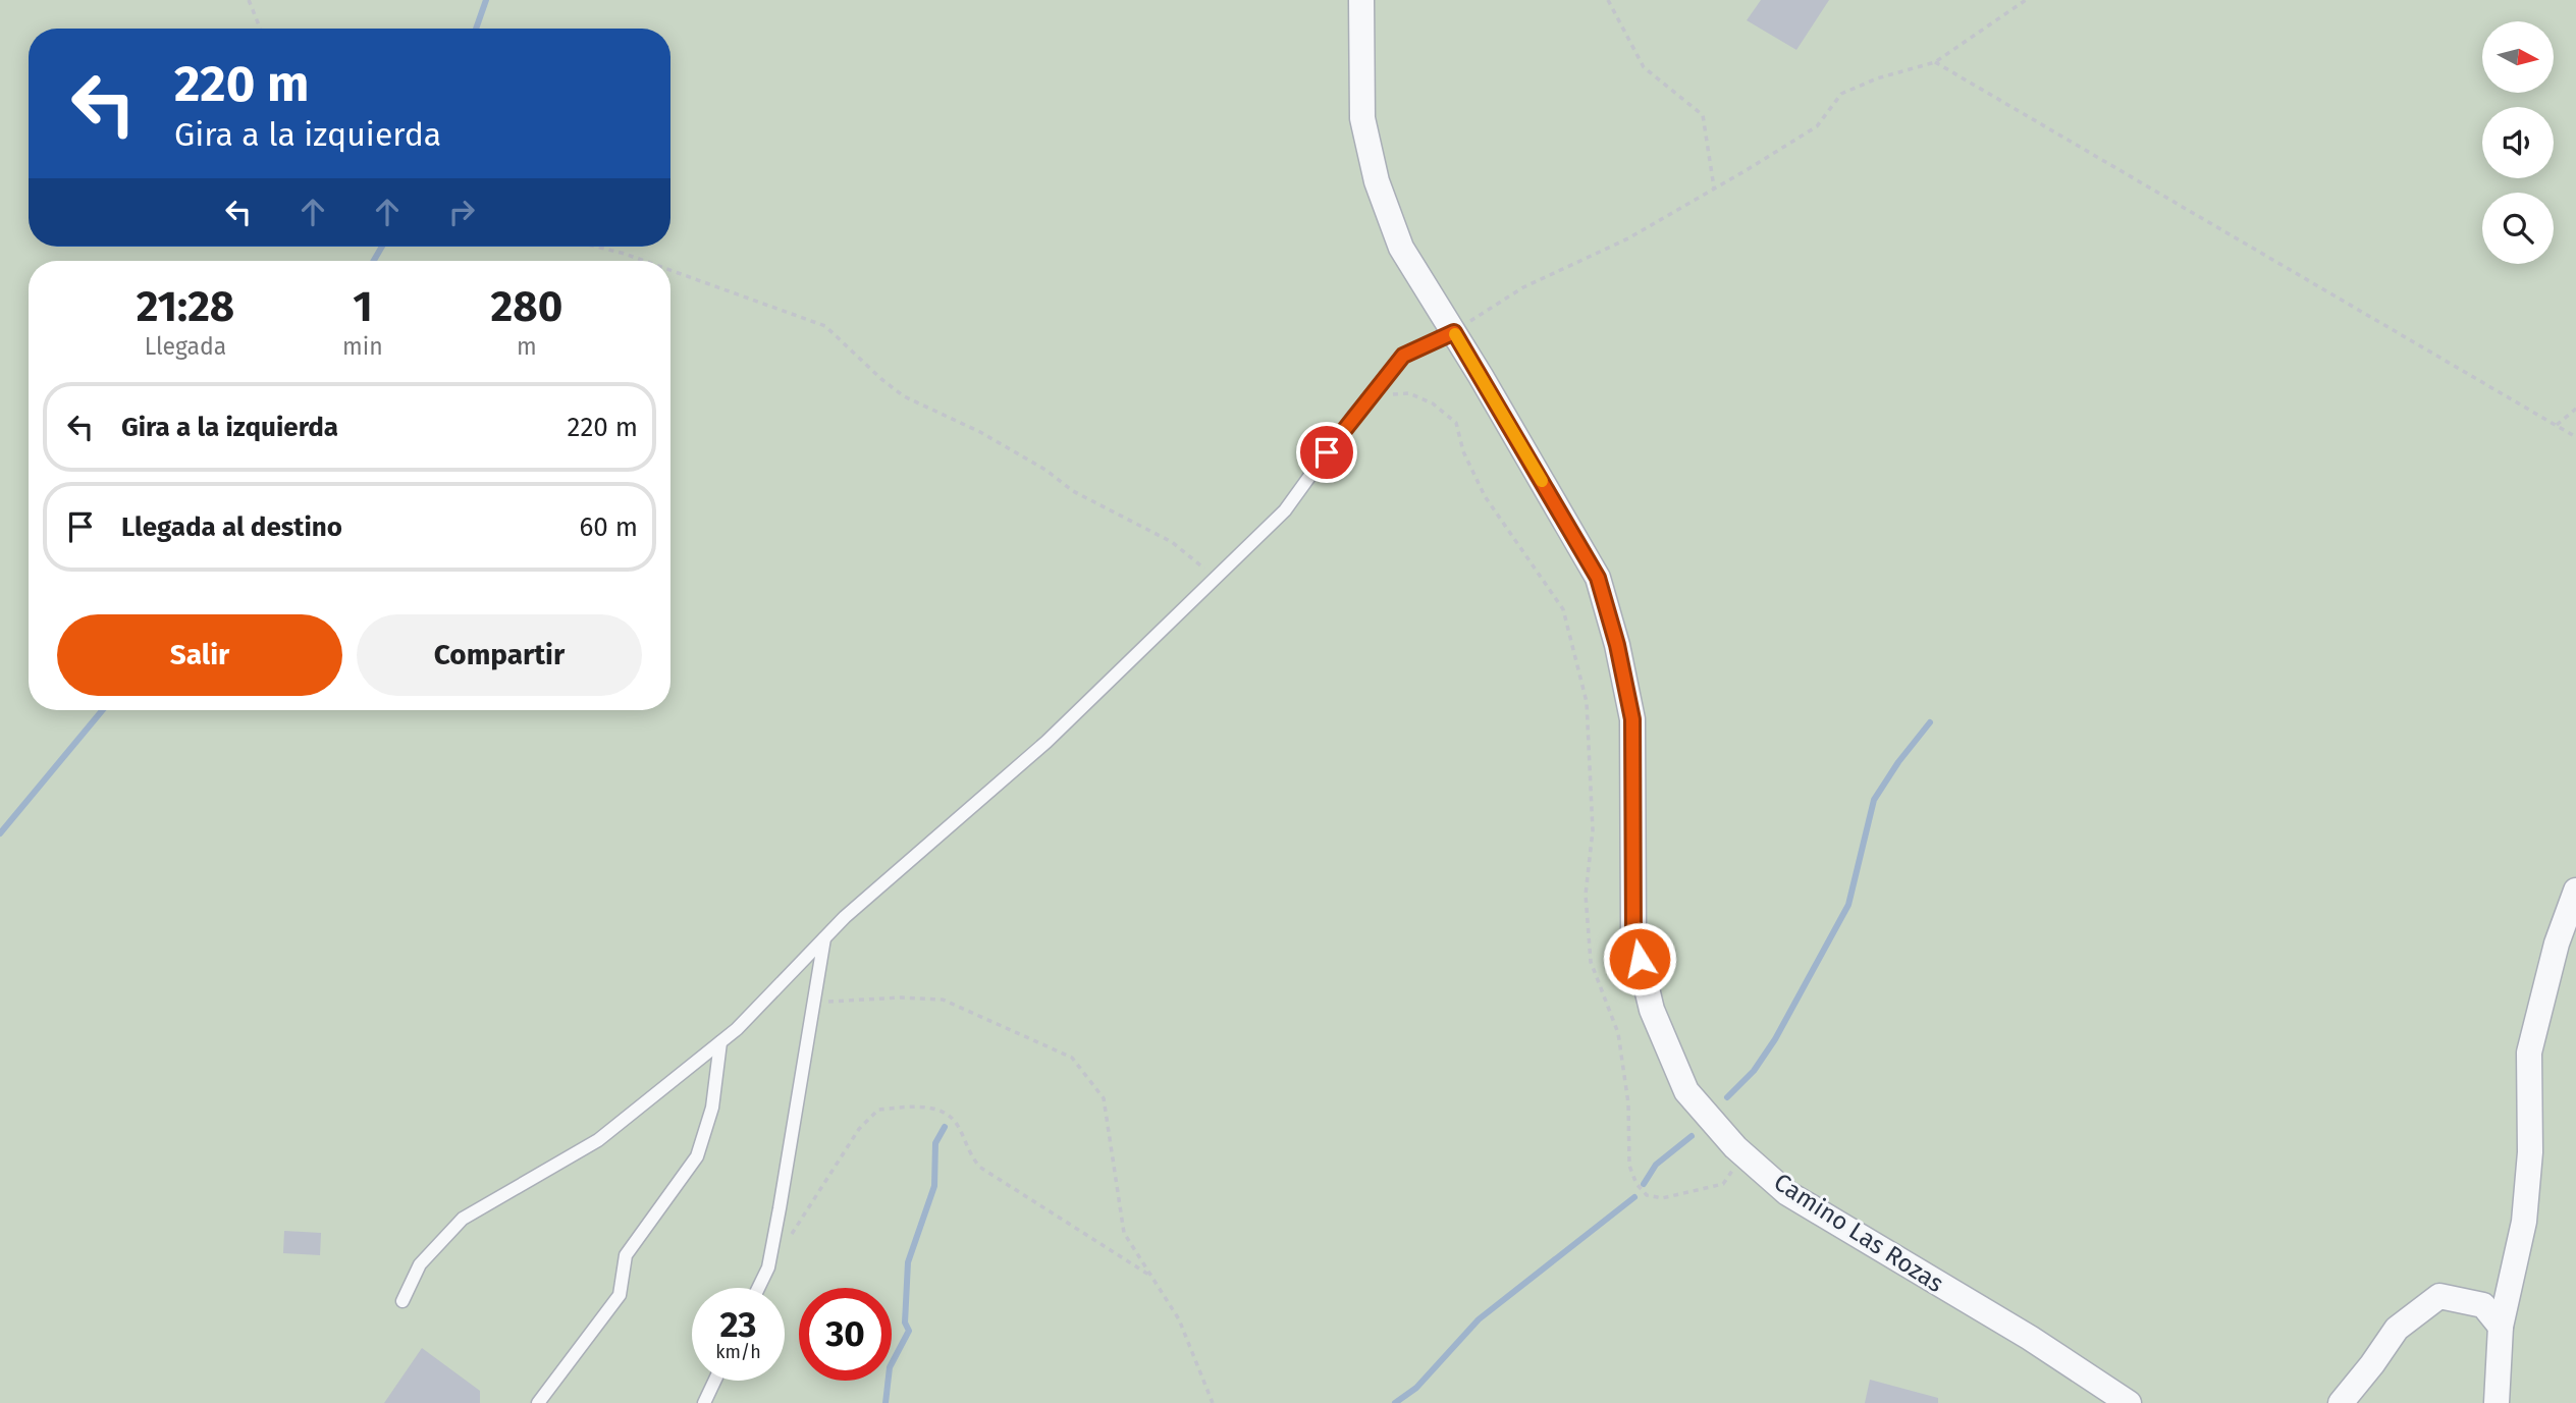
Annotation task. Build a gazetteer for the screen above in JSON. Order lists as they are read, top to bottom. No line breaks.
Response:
{"streets":{"street":["Camino Las Rozas"]},"north":"right","page":{"turn":["220 m","Gira a la izquierda"],"eta":["21:28","Llegada","1","min","280","m"],"list":[{"name":"Gira a la izquierda","value":"220 m"},{"name":"Llegada al destino","value":"60 m"}],"buttons":["Salir","Compartir"],"speed":"23 km/h","limit":"30"}}
